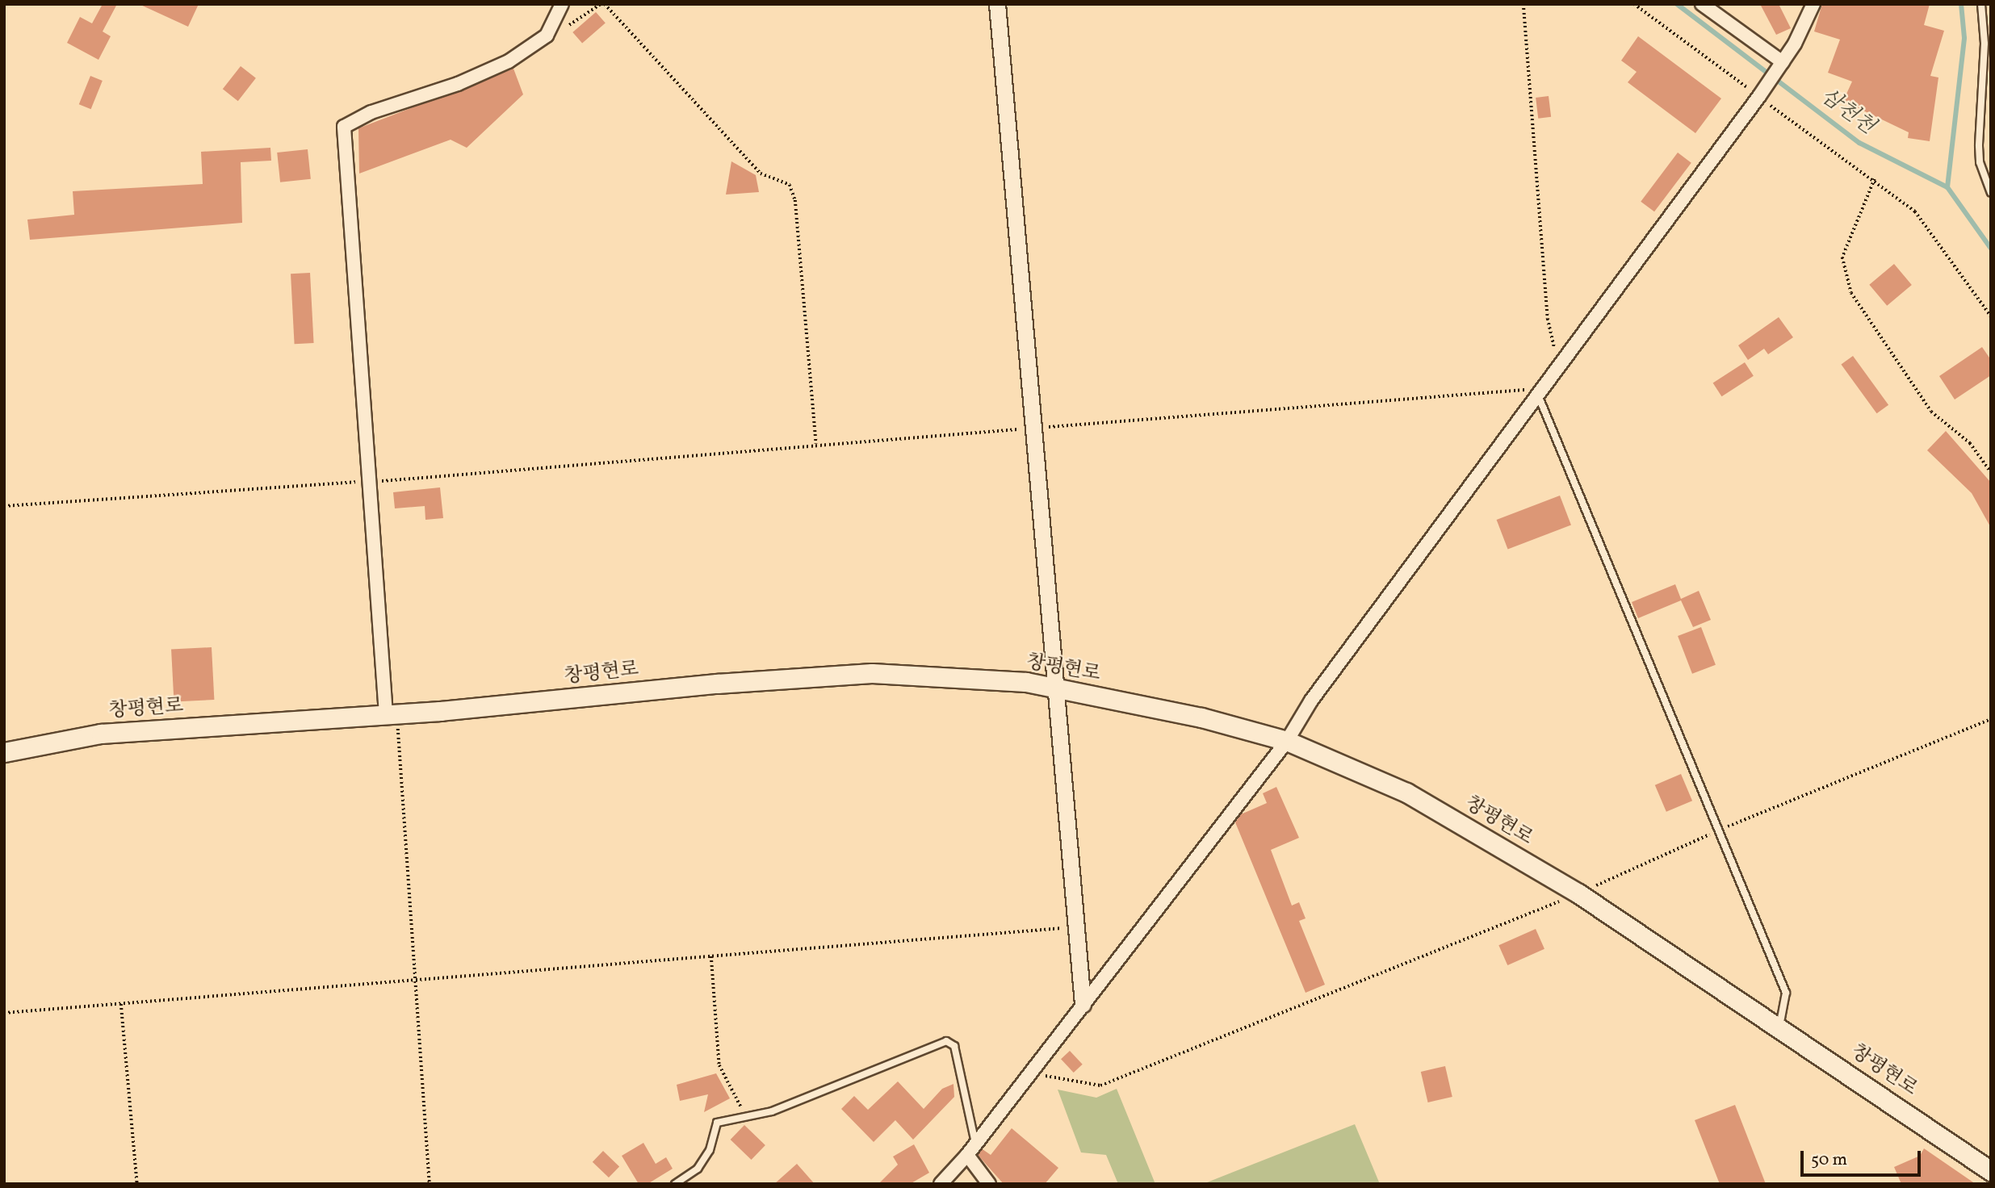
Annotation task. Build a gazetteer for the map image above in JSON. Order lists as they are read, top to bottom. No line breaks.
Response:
{"streets":{"main road":["창평현로"]},"water":["삼천천"],"scale_bar":"50 m"}
